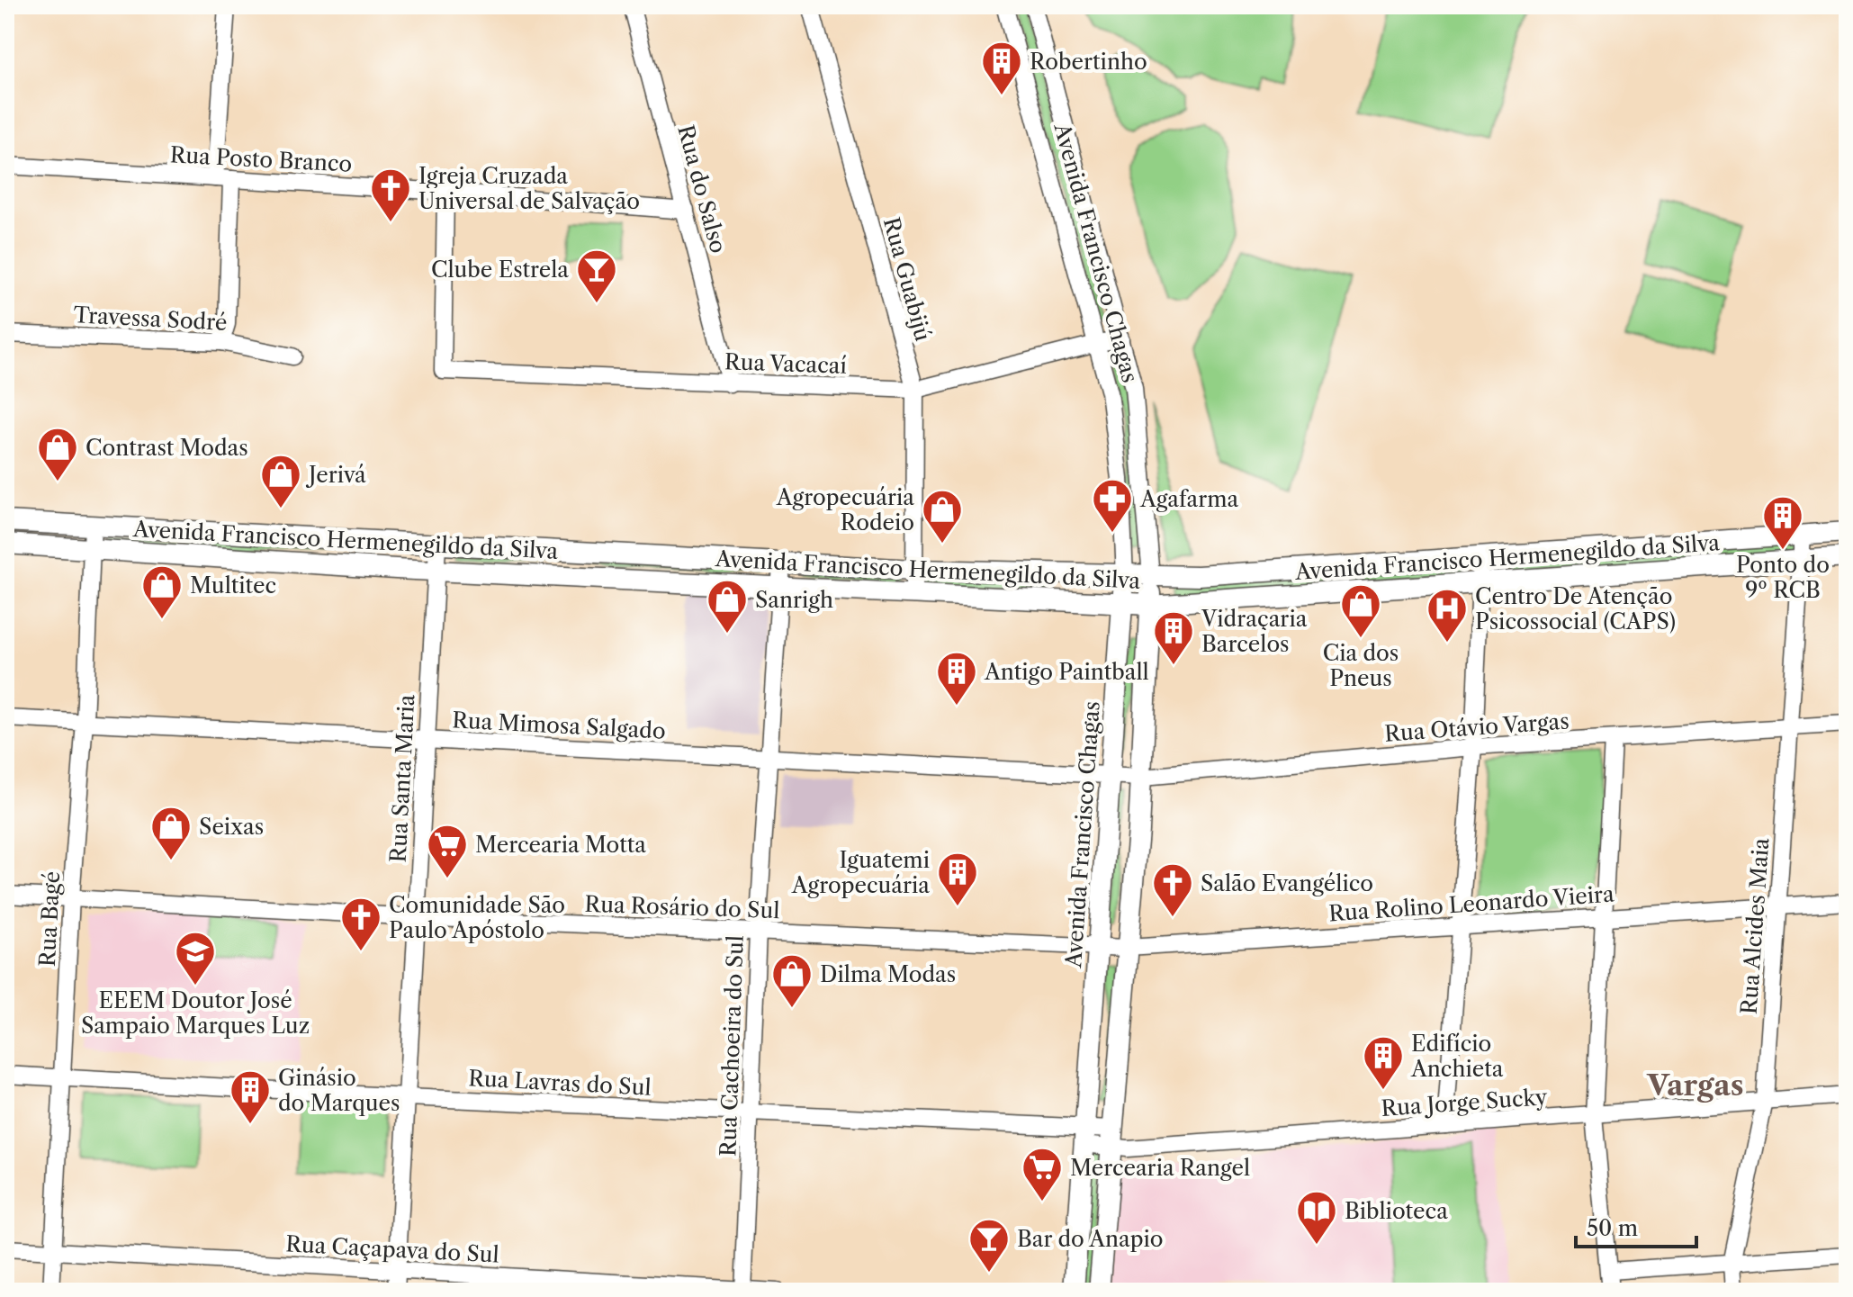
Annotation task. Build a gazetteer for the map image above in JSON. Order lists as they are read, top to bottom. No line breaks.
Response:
{"streets":{"main road":["Avenida Francisco Chagas","Avenida Francisco Hermenegildo da Silva"],"street":["Rua Posto Branco","Rua do Salso","Rua Guabijú","Travessa Sodré","Rua Vacacaí","Rua Mimosa Salgado","Rua Otávio Vargas","Rua Santa Maria","Rua Rolino Leonardo Vieira","Rua Rosário do Sul","Rua Bagé","Rua Alcides Maia","Rua Cachoeira do Sul","Rua Lavras do Sul","Rua Jorge Sucky","Rua Caçapava do Sul"]},"crossings":[["Rua Posto Branco","Rua do Salso"],["Rua Posto Branco","Rua Vacacaí"],["Rua do Salso","Rua Vacacaí"],["Avenida Francisco Chagas","Rua Vacacaí"],["Avenida Francisco Chagas","Avenida Francisco Hermenegildo da Silva"],["Avenida Francisco Chagas","Rua Mimosa Salgado"],["Avenida Francisco Chagas","Rua Otávio Vargas"],["Avenida Francisco Chagas","Rua Rolino Leonardo Vieira"],["Avenida Francisco Chagas","Rua Rosário do Sul"],["Avenida Francisco Chagas","Rua Lavras do Sul"],["Avenida Francisco Chagas","Rua Jorge Sucky"],["Rua Guabijú","Rua Vacacaí"],["Rua Guabijú","Avenida Francisco Hermenegildo da Silva"],["Avenida Francisco Hermenegildo da Silva","Rua Santa Maria"],["Avenida Francisco Hermenegildo da Silva","Rua Bagé"],["Avenida Francisco Hermenegildo da Silva","Rua Alcides Maia"],["Avenida Francisco Hermenegildo da Silva","Rua Cachoeira do Sul"],["Rua Mimosa Salgado","Rua Otávio Vargas"],["Rua Mimosa Salgado","Rua Santa Maria"],["Rua Mimosa Salgado","Rua Bagé"],["Rua Mimosa Salgado","Rua Cachoeira do Sul"],["Rua Otávio Vargas","Rua Alcides Maia"],["Rua Santa Maria","Rua Rosário do Sul"],["Rua Santa Maria","Rua Lavras do Sul"],["Rua Santa Maria","Rua Caçapava do Sul"],["Rua Rolino Leonardo Vieira","Rua Rosário do Sul"],["Rua Rolino Leonardo Vieira","Rua Alcides Maia"],["Rua Rosário do Sul","Rua Bagé"],["Rua Rosário do Sul","Rua Cachoeira do Sul"],["Rua Bagé","Rua Lavras do Sul"],["Rua Bagé","Rua Caçapava do Sul"],["Rua Alcides Maia","Rua Jorge Sucky"],["Rua Cachoeira do Sul","Rua Lavras do Sul"],["Rua Cachoeira do Sul","Rua Caçapava do Sul"],["Rua Lavras do Sul","Rua Jorge Sucky"]],"districts":["Vargas"],"places":{"building":["Robertinho","Ponto do 9º RCB","Vidraçaria Barcelos","Antigo Paintball","Iguatemi Agropecuária","Edifício Anchieta","Ginásio do Marques"],"church":["Igreja Cruzada Universal de Salvação","Salão Evangélico","Comunidade São Paulo Apóstolo"],"bar":["Clube Estrela","Bar do Anapio"],"shop":["Contrast Modas","Jerivá","Agropecuária Rodeio","Multitec","Sanrigh","Cia dos Pneus","Seixas","Dilma Modas"],"pharmacy":["Agafarma"],"hospital":["Centro De Atenção Psicossocial (CAPS)"],"supermarket":["Mercearia Motta","Mercearia Rangel"],"school or university":["EEEM Doutor José Sampaio Marques Luz"],"library":["Biblioteca"]},"scale_bar":"50 m"}
